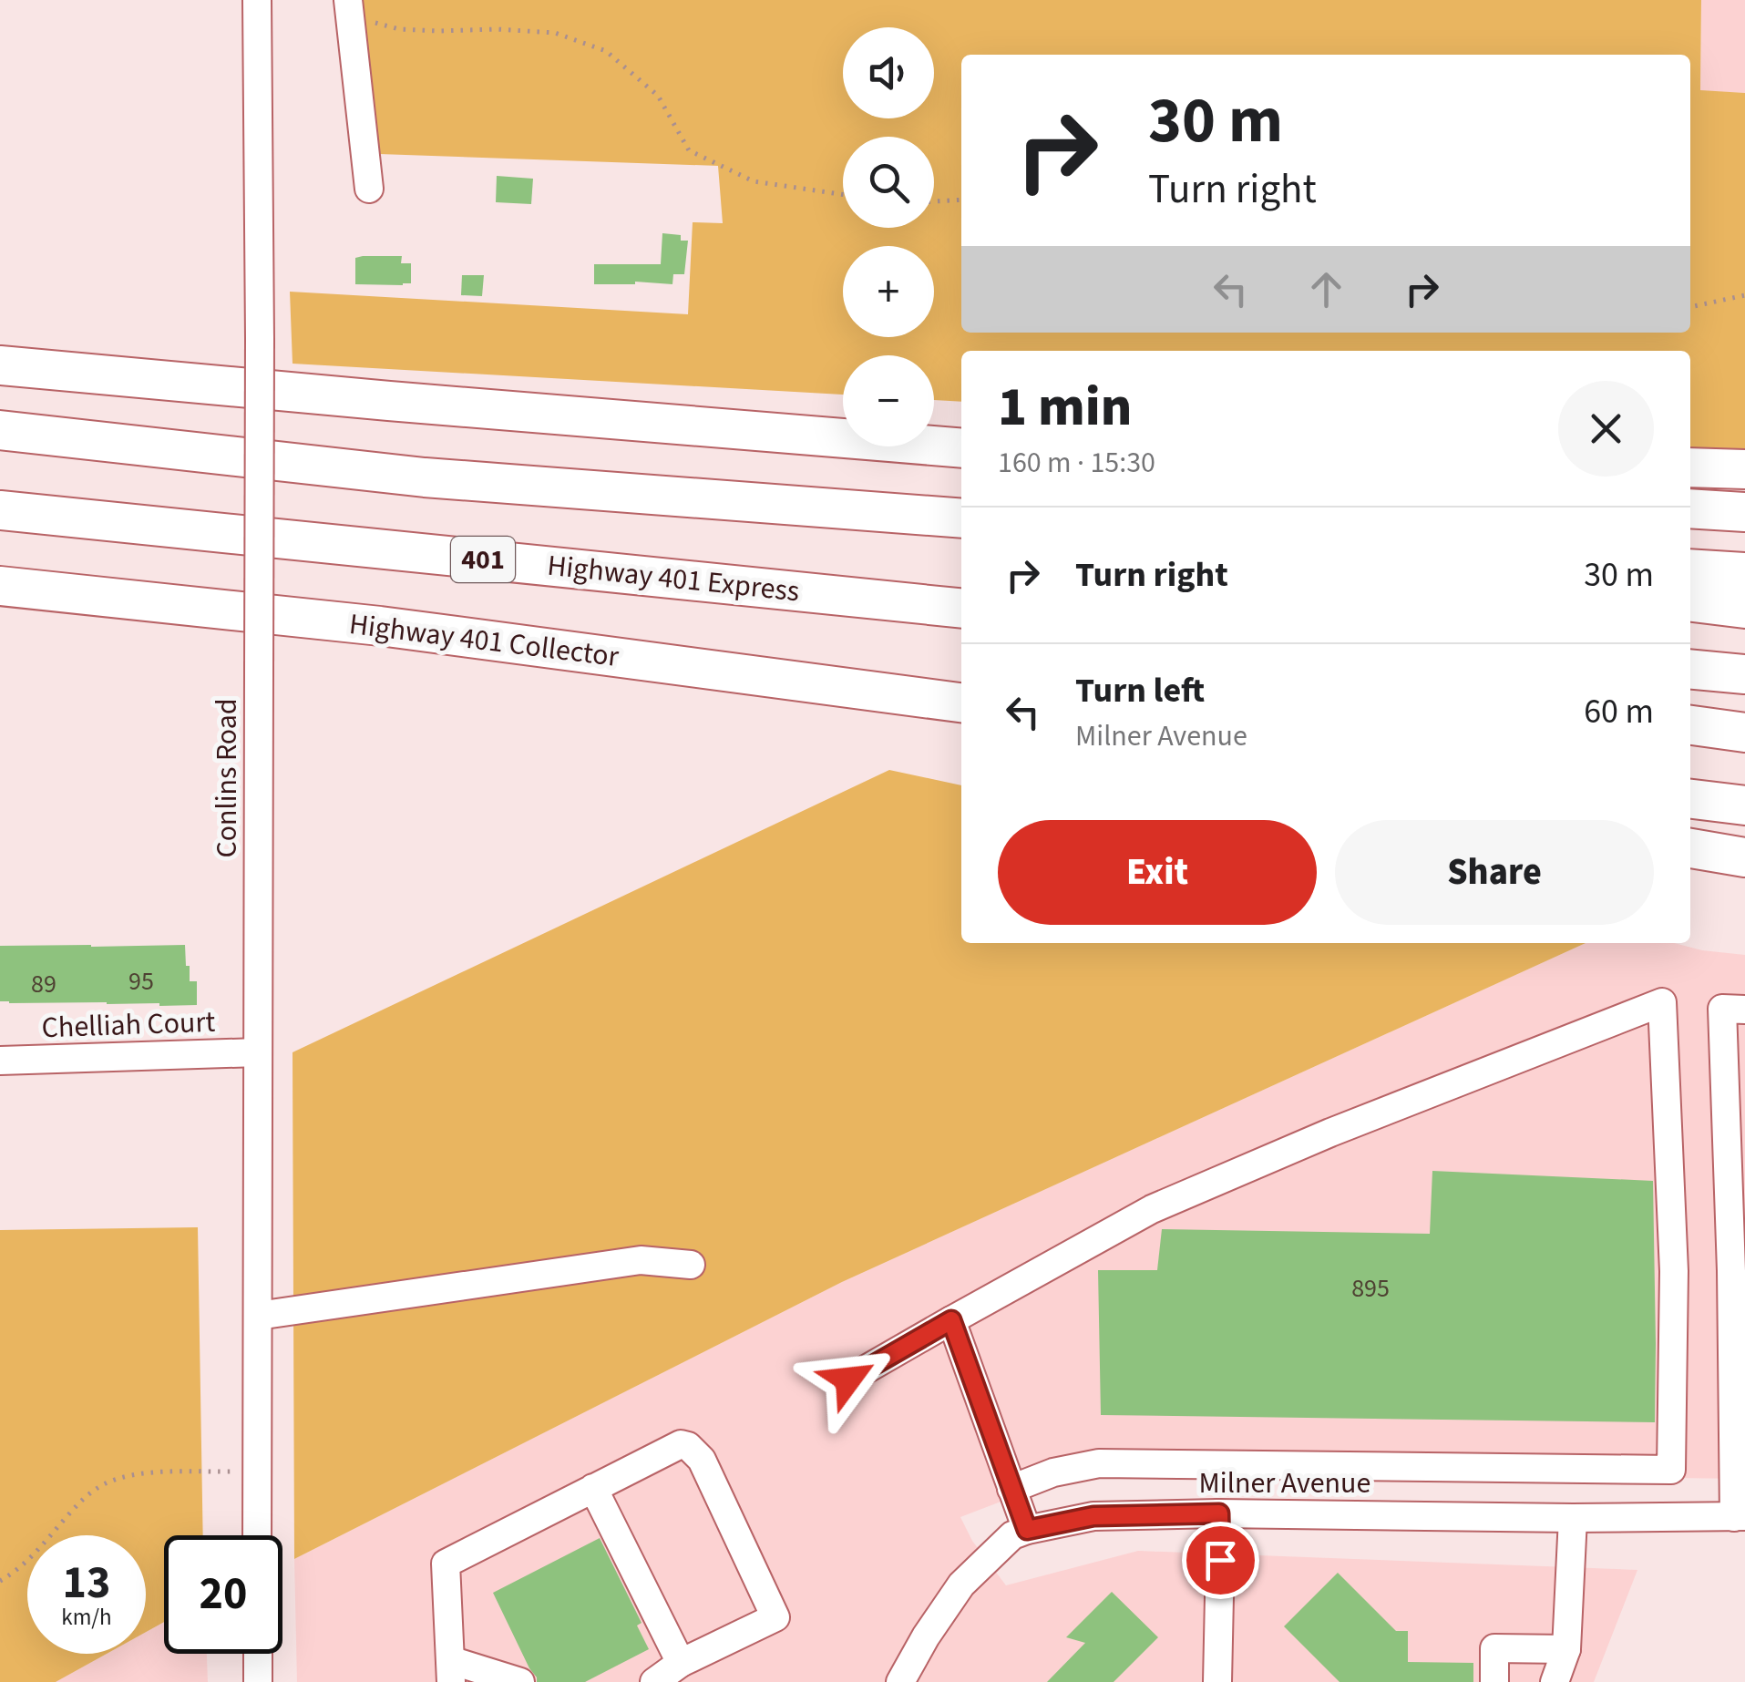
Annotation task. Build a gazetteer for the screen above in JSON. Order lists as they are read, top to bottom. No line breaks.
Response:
{"streets":{"highway":["401","Highway 401 Express","Highway 401 Collector"],"street":["Conlins Road","Chelliah Court","Milner Avenue"]},"crossings":[["Conlins Road","Chelliah Court"]],"house_numbers":["95","89","895"],"page":{"map_buttons":["+","−"],"turn":["30 m","Turn right"],"heading":["1 min","160 m · 15:30"],"list":[{"name":"Turn right","value":"30 m"},{"name":"Turn left","note":"Milner Avenue","value":"60 m"}],"buttons":["Exit","Share"],"speed":"13 km/h","limit":"20"}}
